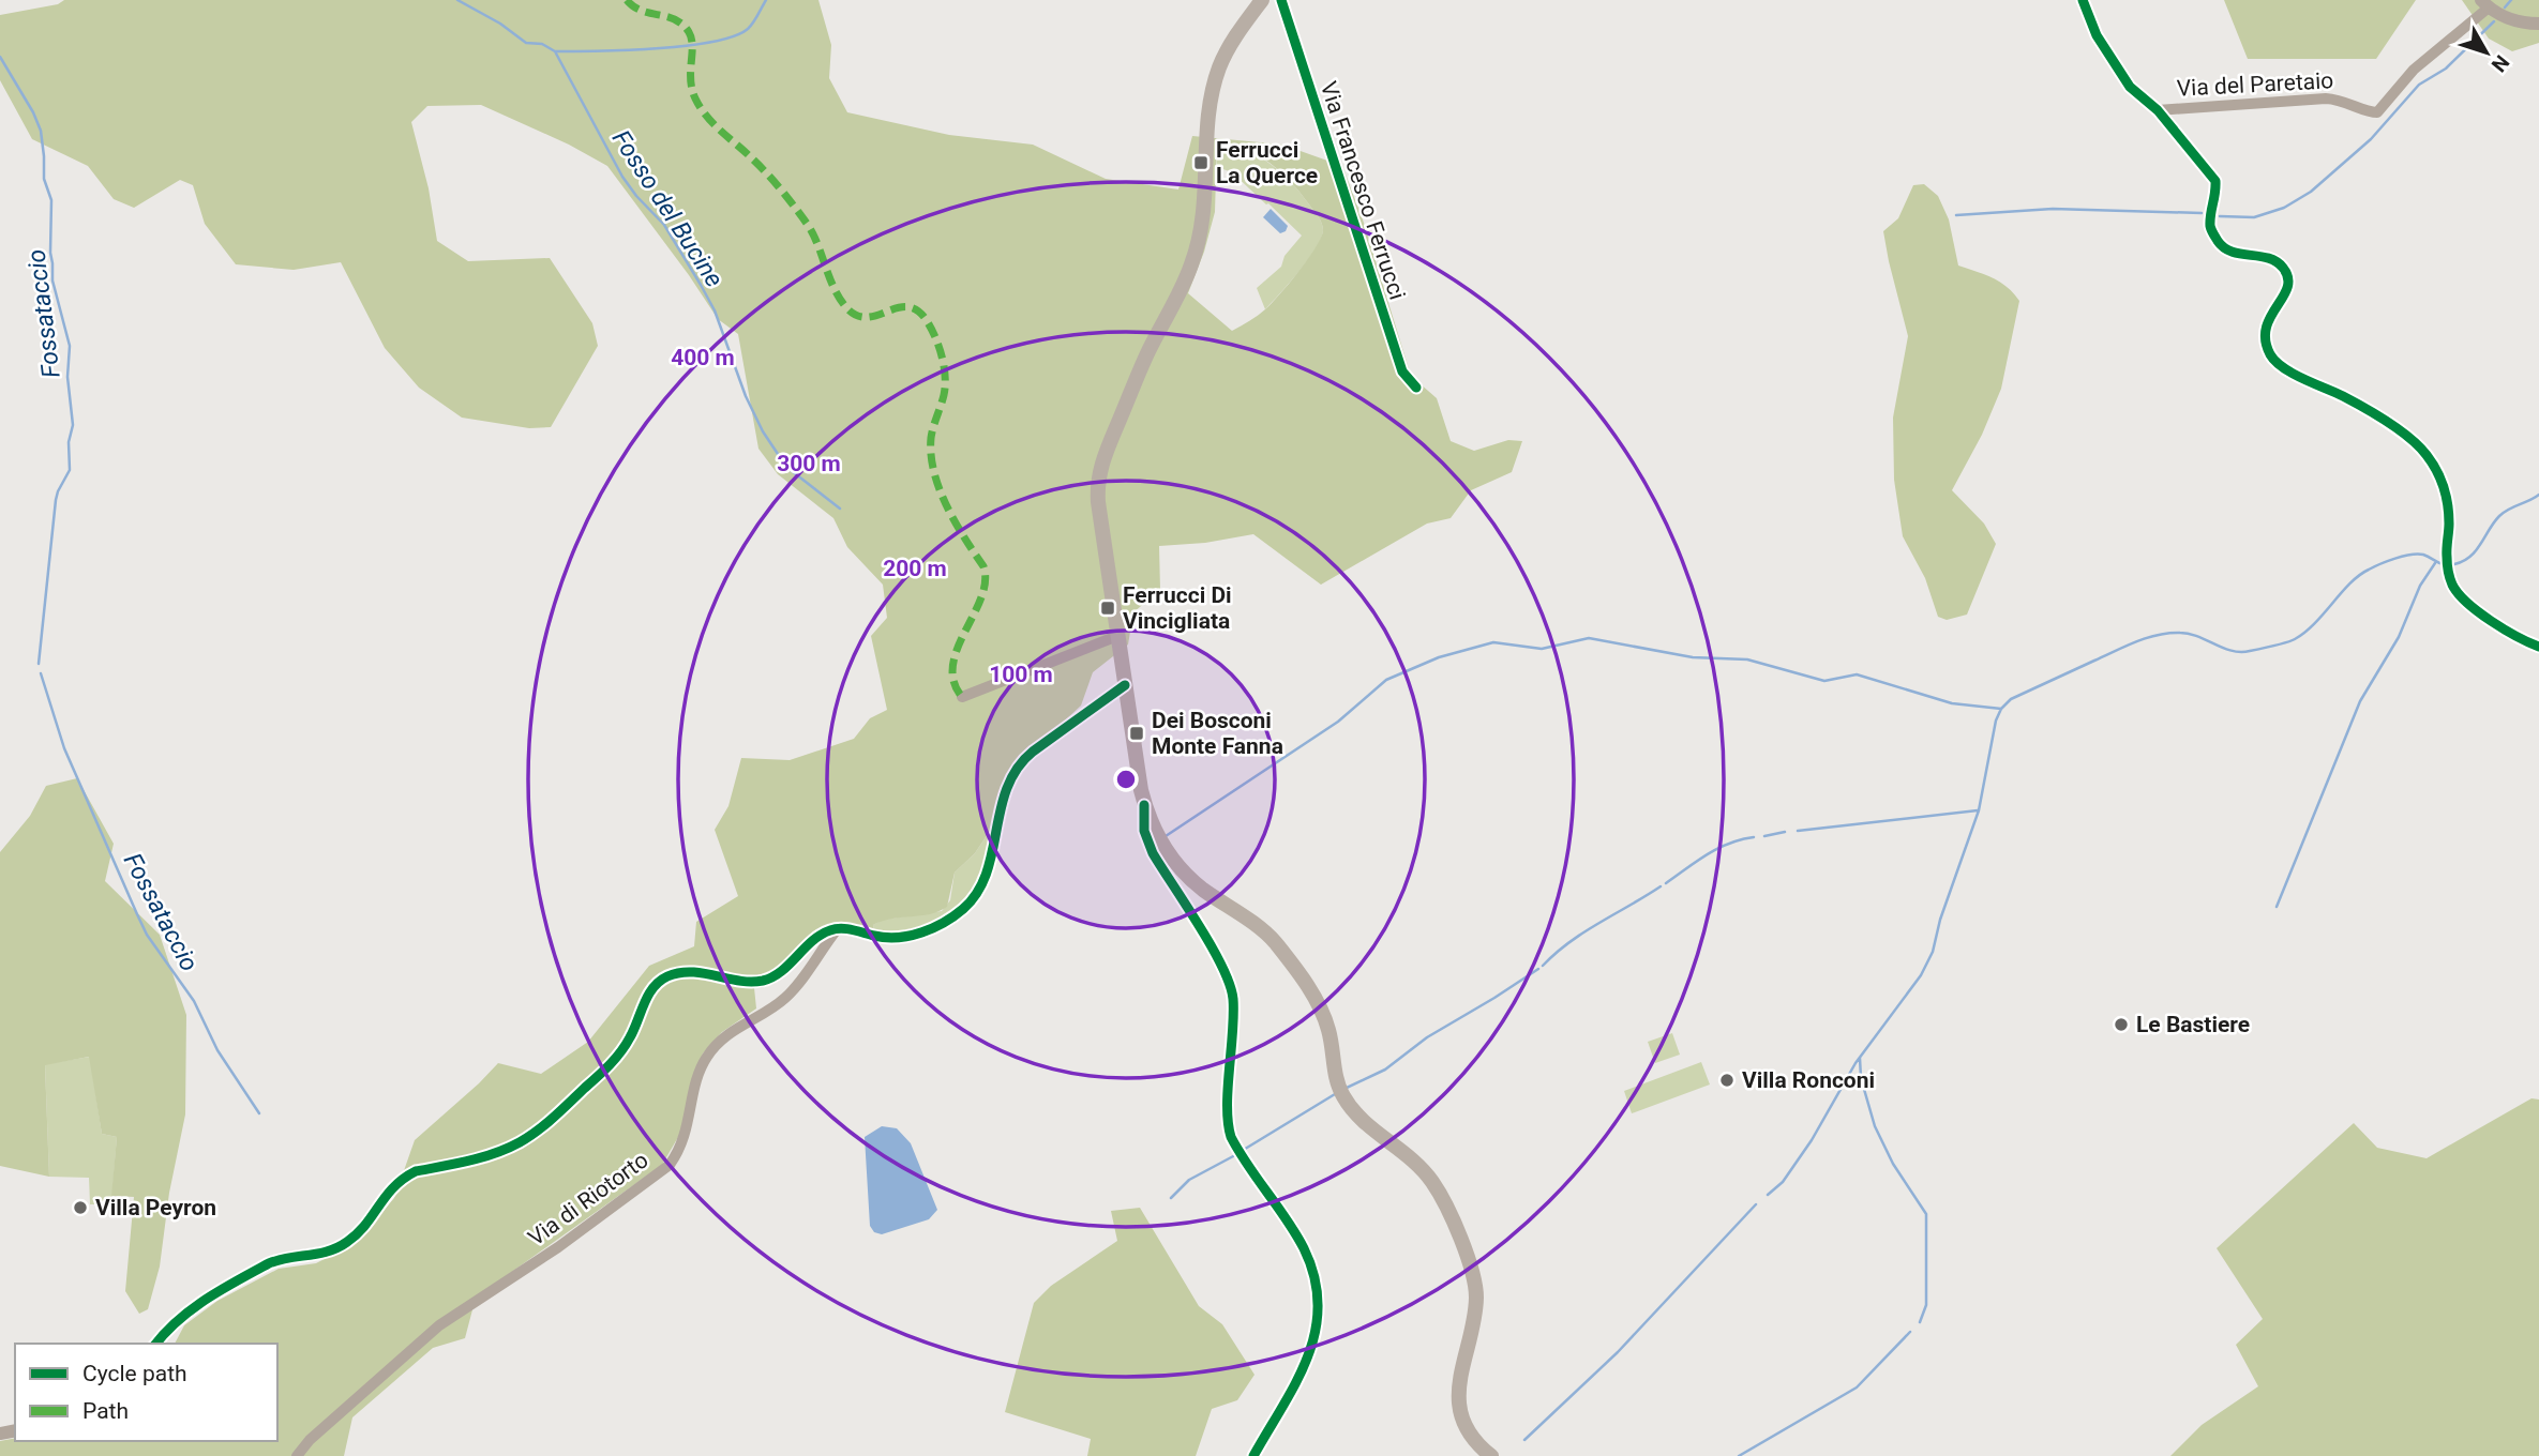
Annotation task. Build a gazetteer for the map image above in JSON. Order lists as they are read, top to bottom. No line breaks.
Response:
{"streets":{"street":["Via del Paretaio","Via Francesco Ferrucci","Via di Riotorto"]},"water":["Fosso del Bucine","Fossataccio"],"places":{"transit":["Ferrucci La Querce","Ferrucci Di Vincigliata","Dei Bosconi Monte Fanna"],"other":["Le Bastiere","Villa Ronconi","Villa Peyron"]},"legend":["Cycle path","Path"],"north":"bottom right","rings":["400 m","300 m","200 m","100 m"]}
